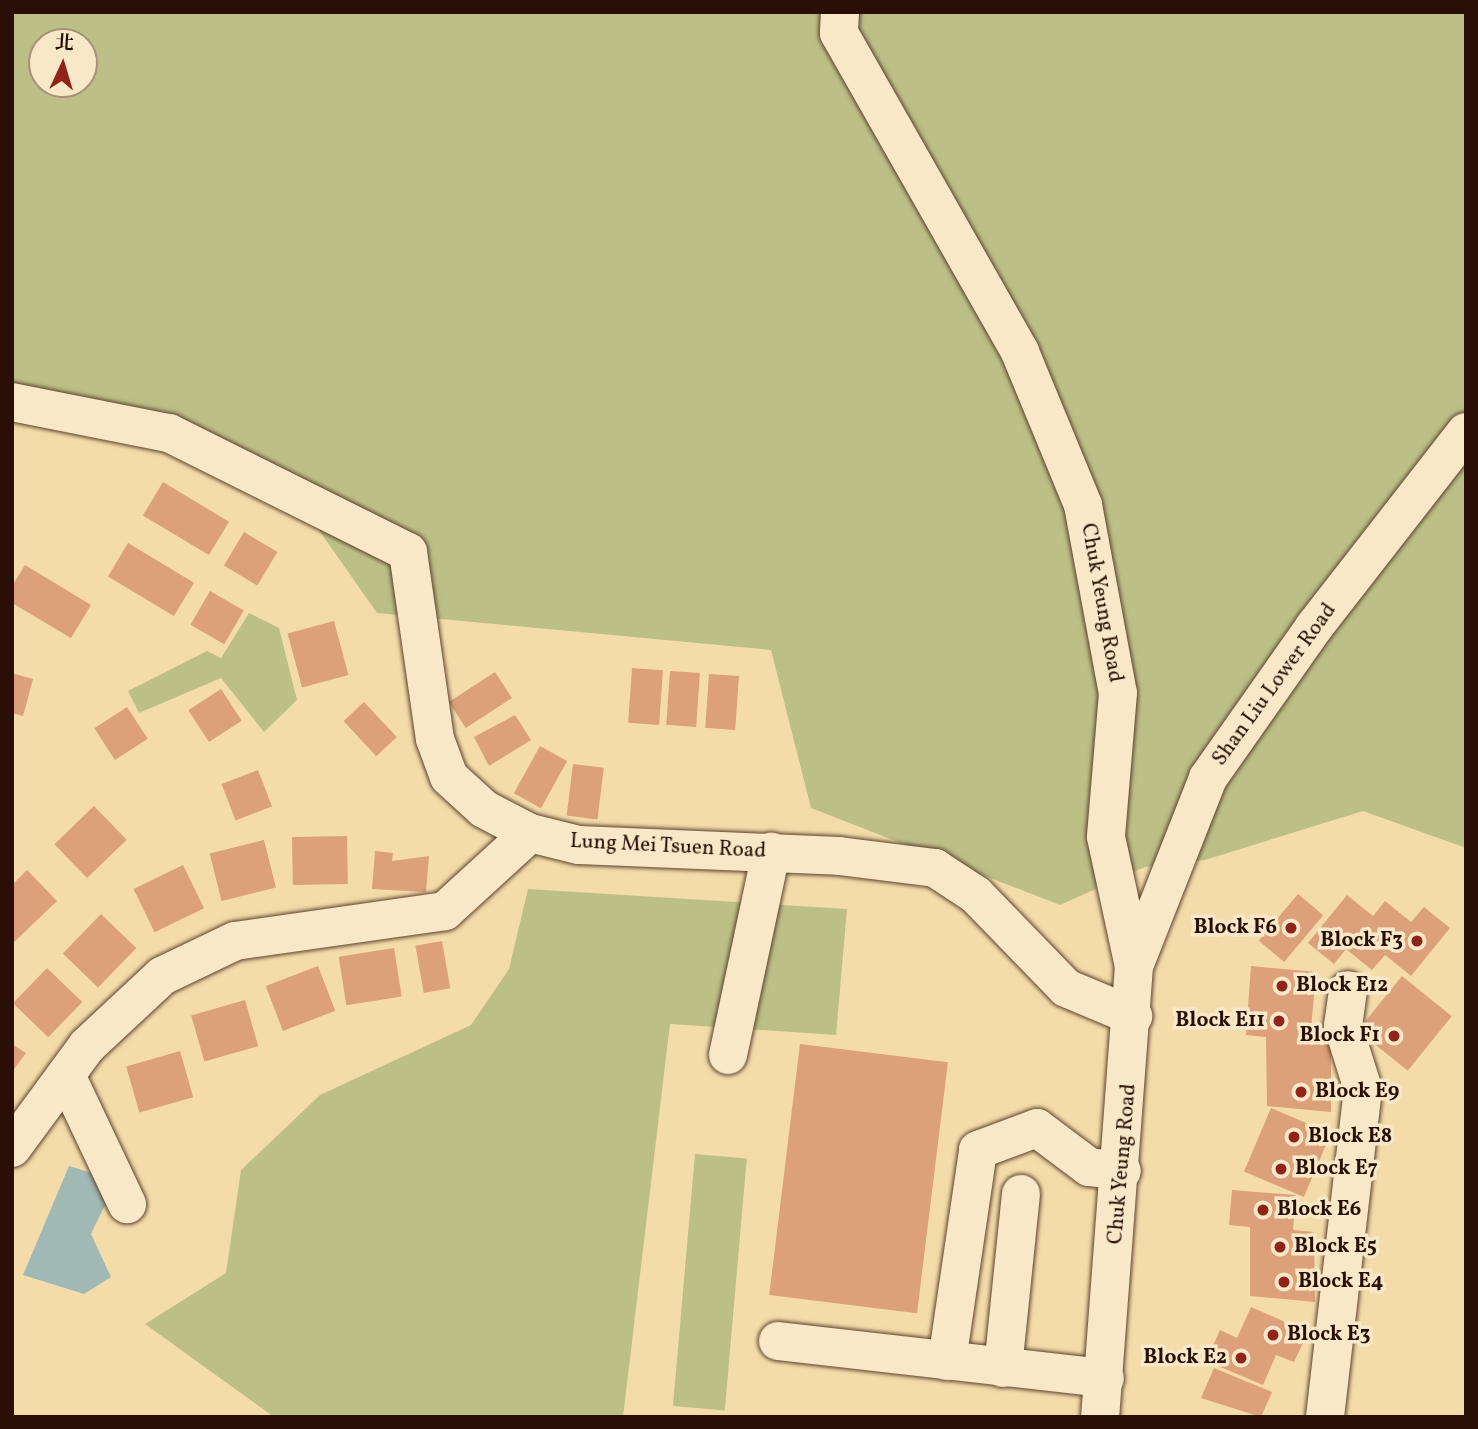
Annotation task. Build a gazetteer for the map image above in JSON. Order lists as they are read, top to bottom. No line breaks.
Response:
{"streets":{"street":["Chuk Yeung Road","Shan Liu Lower Road","Lung Mei Tsuen Road"]},"crossings":[["Chuk Yeung Road","Shan Liu Lower Road"],["Chuk Yeung Road","Lung Mei Tsuen Road"]],"places":["Block F6","Block F3","Block E12","Block E11","Block F1","Block E9","Block E8","Block E7","Block E6","Block E5","Block E4","Block E3","Block E2"],"north":"top"}
